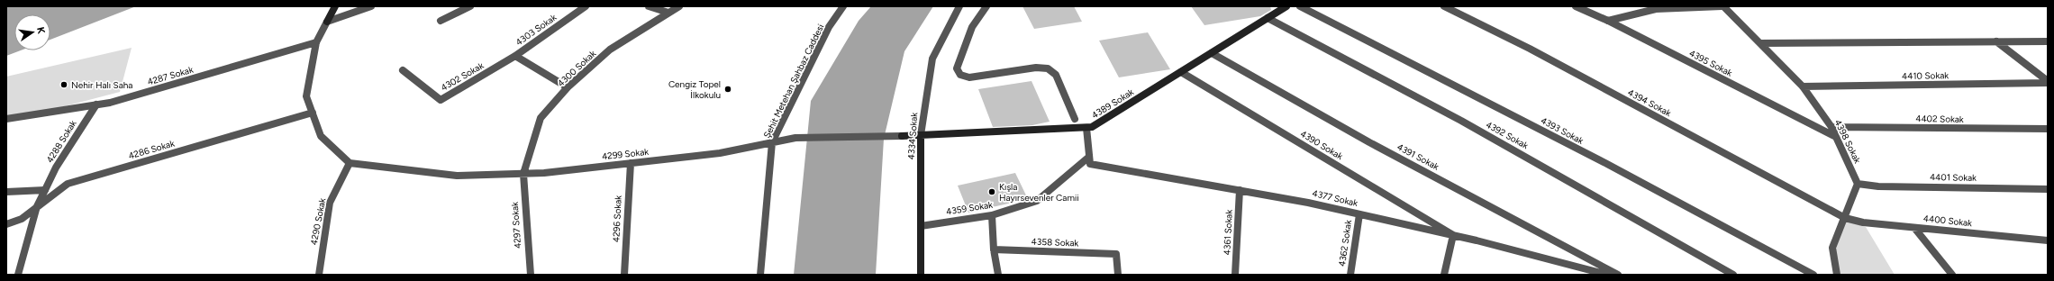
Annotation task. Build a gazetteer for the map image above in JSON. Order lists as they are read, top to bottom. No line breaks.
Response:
{"streets":{"main road":["4389 Sokak","4334 Sokak"],"street":["4303 Sokak","4395 Sokak","4300 Sokak","4287 Sokak","4410 Sokak","4302 Sokak","Şehit Metehan Şahbaz Caddesi","4394 Sokak","4402 Sokak","4393 Sokak","4392 Sokak","4288 Sokak","4398 Sokak","4390 Sokak","4286 Sokak","4299 Sokak","4391 Sokak","4401 Sokak","4377 Sokak","4359 Sokak","4296 Sokak","4400 Sokak","4290 Sokak","4297 Sokak","4361 Sokak","4358 Sokak","4362 Sokak"]},"crossings":[["4303 Sokak","4302 Sokak"],["4395 Sokak","4398 Sokak"],["4300 Sokak","4299 Sokak"],["4300 Sokak","4297 Sokak"],["4287 Sokak","4288 Sokak"],["4410 Sokak","4398 Sokak"],["Şehit Metehan Şahbaz Caddesi","4299 Sokak"],["4394 Sokak","4400 Sokak"],["4389 Sokak","4392 Sokak"],["4389 Sokak","4334 Sokak"],["4389 Sokak","4390 Sokak"],["4389 Sokak","4299 Sokak"],["4389 Sokak","4391 Sokak"],["4402 Sokak","4398 Sokak"],["4334 Sokak","4359 Sokak"],["4288 Sokak","4286 Sokak"],["4398 Sokak","4401 Sokak"],["4390 Sokak","4377 Sokak"],["4299 Sokak","4296 Sokak"],["4299 Sokak","4290 Sokak"],["4299 Sokak","4297 Sokak"],["4377 Sokak","4359 Sokak"],["4377 Sokak","4361 Sokak"],["4377 Sokak","4362 Sokak"]],"places":["Nehir Halı Saha","Cengiz Topel İlkokulu","Kışla Hayırsevenler Camii"],"north":"right"}
